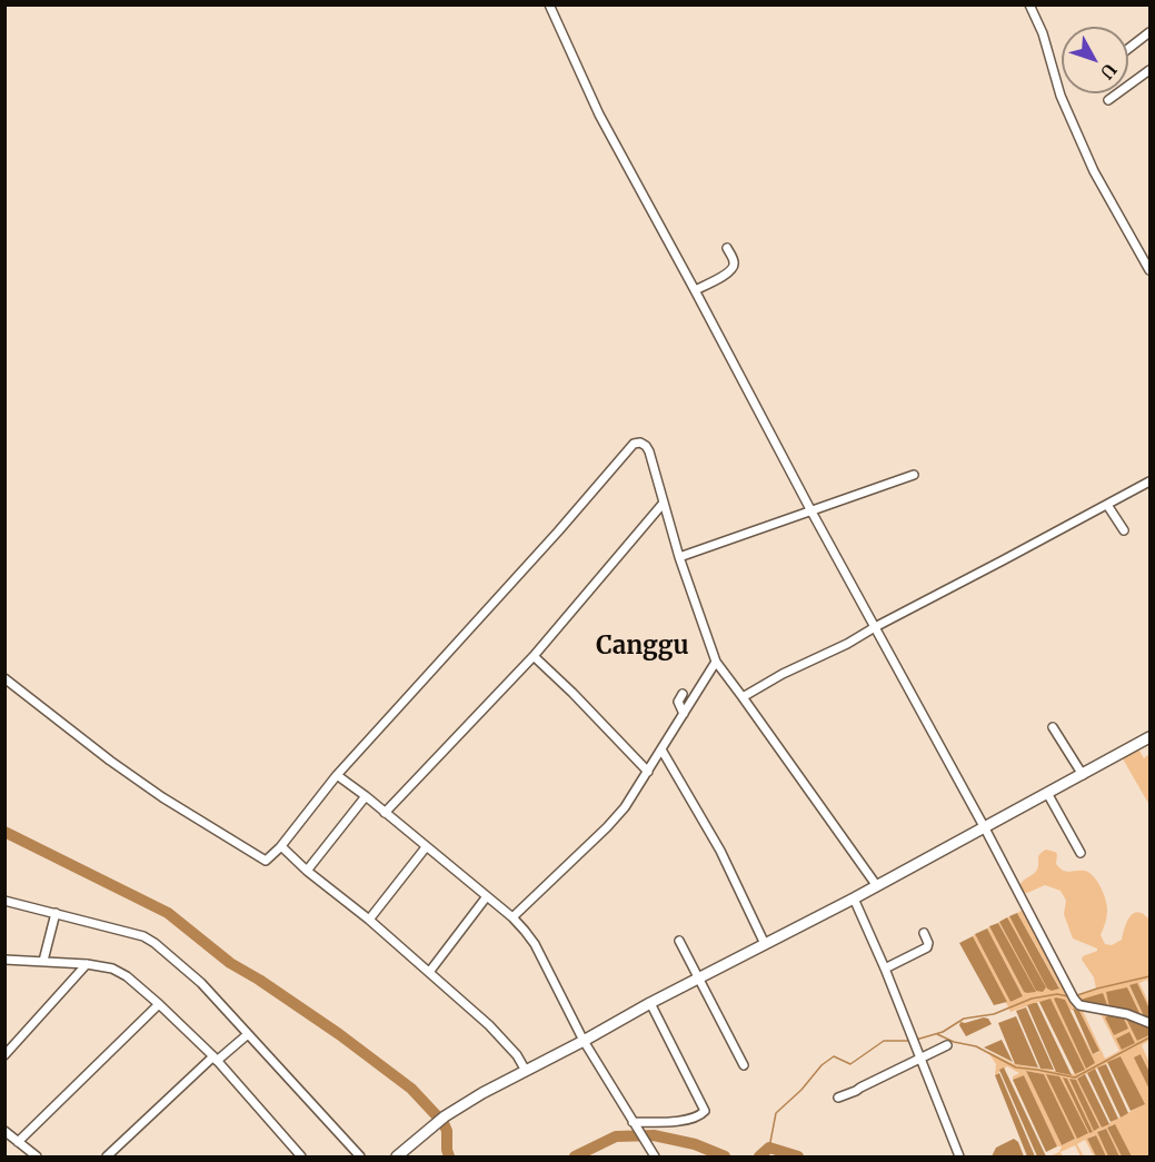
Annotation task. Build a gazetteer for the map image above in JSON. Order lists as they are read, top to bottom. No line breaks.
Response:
{"districts":["Canggu"],"north":"bottom right"}
